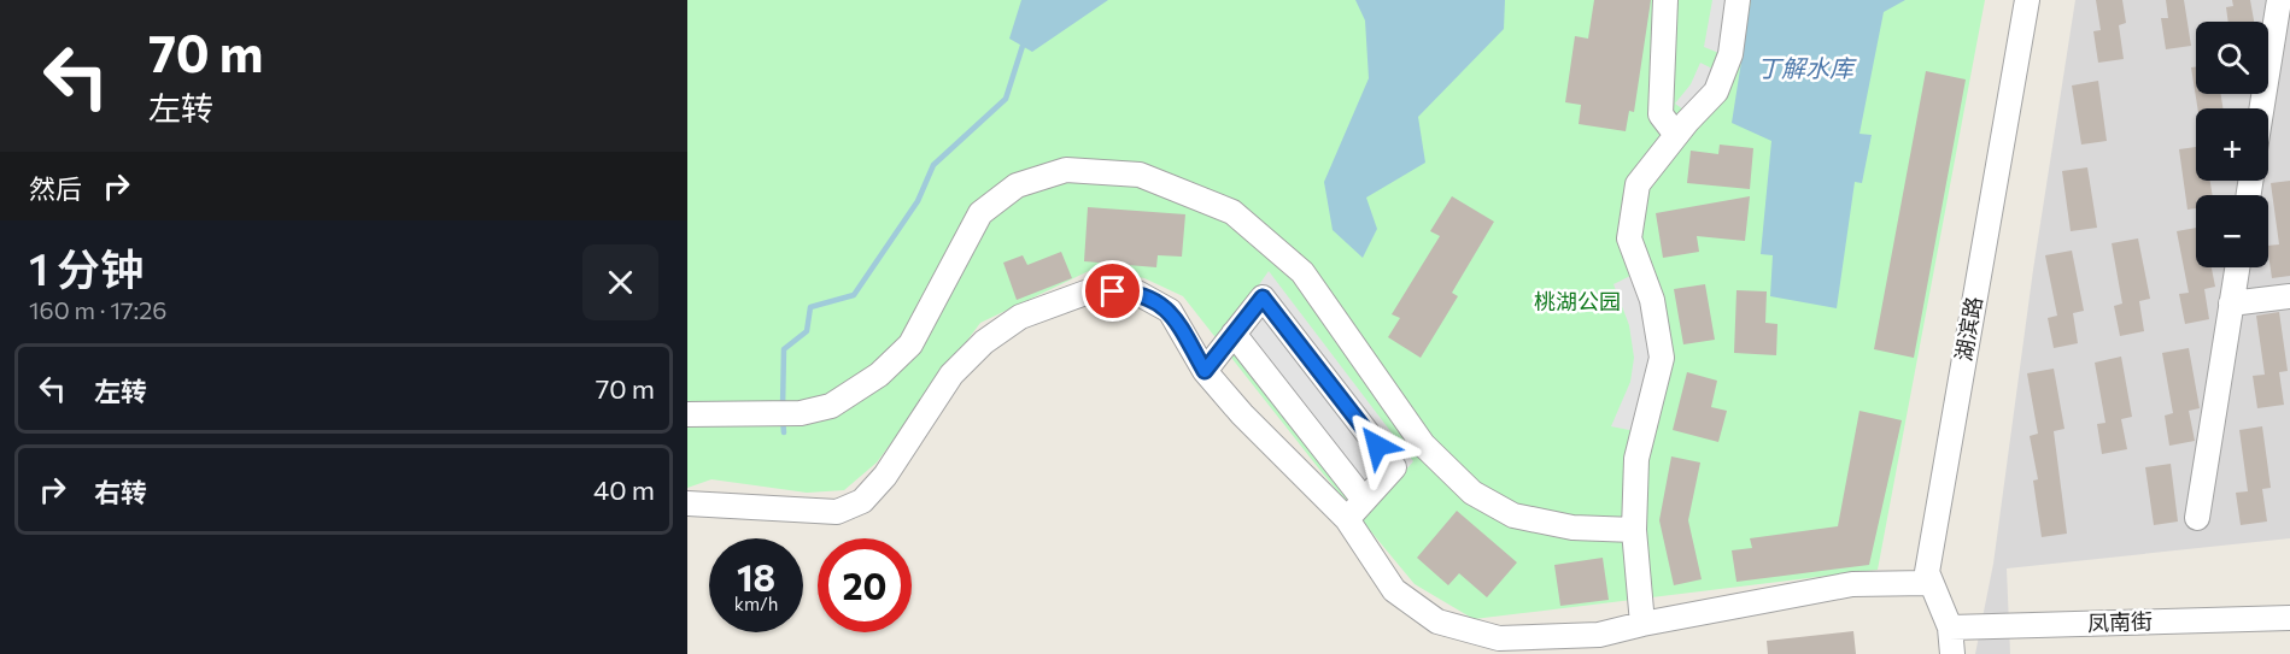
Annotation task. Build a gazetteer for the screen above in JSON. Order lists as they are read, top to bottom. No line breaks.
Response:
{"streets":{"street":["湖滨路","凤南街"]},"water":["丁解水库"],"parks":["桃湖公园"],"page":{"turn":["70 m","左转"],"map_buttons":["+","−"],"then":"然后","heading":["1 分钟","160 m · 17:26"],"list":[{"name":"左转","value":"70 m"},{"name":"右转","value":"40 m"}],"speed":"18 km/h","limit":"20"}}
